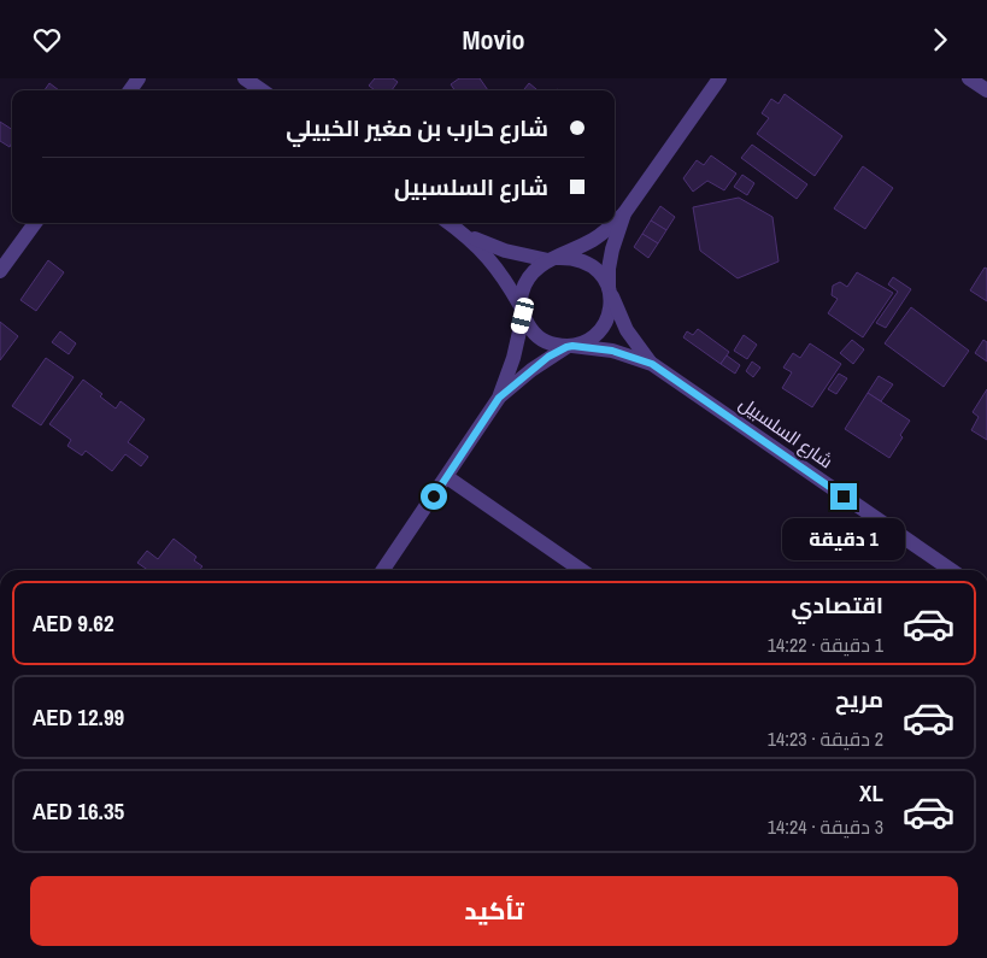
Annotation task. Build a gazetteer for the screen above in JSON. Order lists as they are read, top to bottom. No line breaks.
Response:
{"streets":{"street":["شارع السلسبيل"]},"page":{"header":"Movio","banner":["شارع حارب بن مغير الخييلي","شارع السلسبيل"],"bubble":"1 دقيقة","list":[{"name":"اقتصادي","note":"1 دقيقة · 14:22","value":"AED 9.62"},{"name":"مريح","note":"2 دقيقة · 14:23","value":"AED 12.99"},{"name":"XL","note":"3 دقيقة · 14:24","value":"AED 16.35"}],"buttons":"تأكيد"}}
